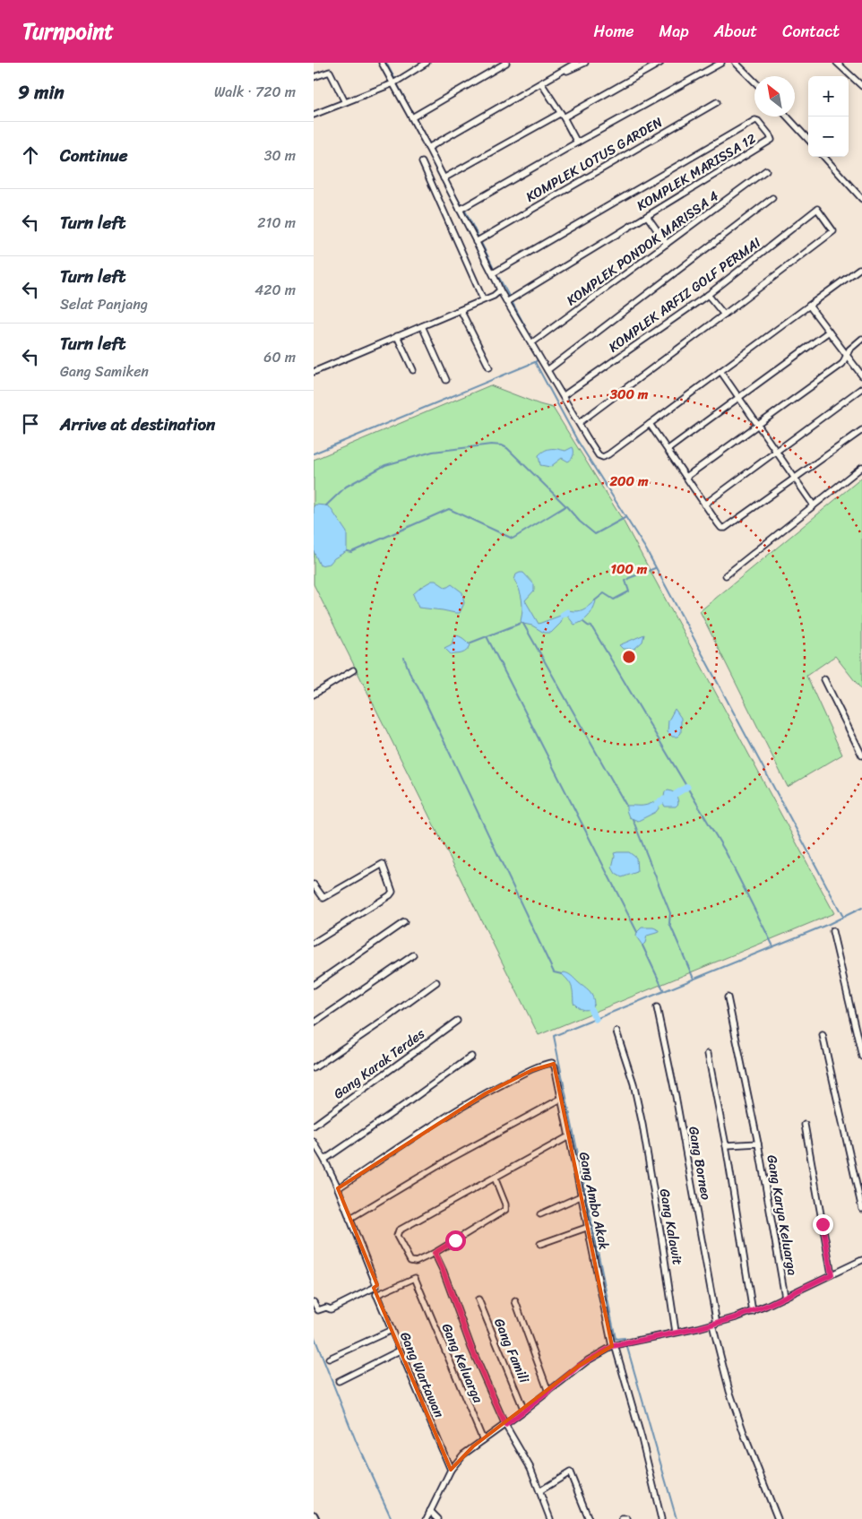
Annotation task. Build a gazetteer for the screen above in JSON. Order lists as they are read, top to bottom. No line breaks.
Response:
{"streets":{"street":["KOMPLEK LOTUS GARDEN","KOMPLEK MARISSA 12","KOMPLEK PONDOK MARISSA 4","KOMPLEK ARFIZ GOLF PERMAI","Gang Karak Terdes","Gang Borneo","Gang Ambo Akak","Gang Karya Keluarga","Gang Kalawit","Gang Famili","Gang Keluarga","Gang Wartawan"]},"crossings":[["Gang Ambo Akak","Gang Wartawan"],["Gang Keluarga","Gang Wartawan"]],"north":"top left","page":{"header":"Turnpoint","nav":["Home","Map","About","Contact"],"heading":["9 min","Walk · 720 m"],"map_buttons":["+","−"],"list":[["Continue","30 m"],["Turn left","210 m"],["Turn left","Selat Panjang","420 m"],["Turn left","Gang Samiken","60 m"],"Arrive at destination"]},"rings":["300 m","200 m","100 m"]}
